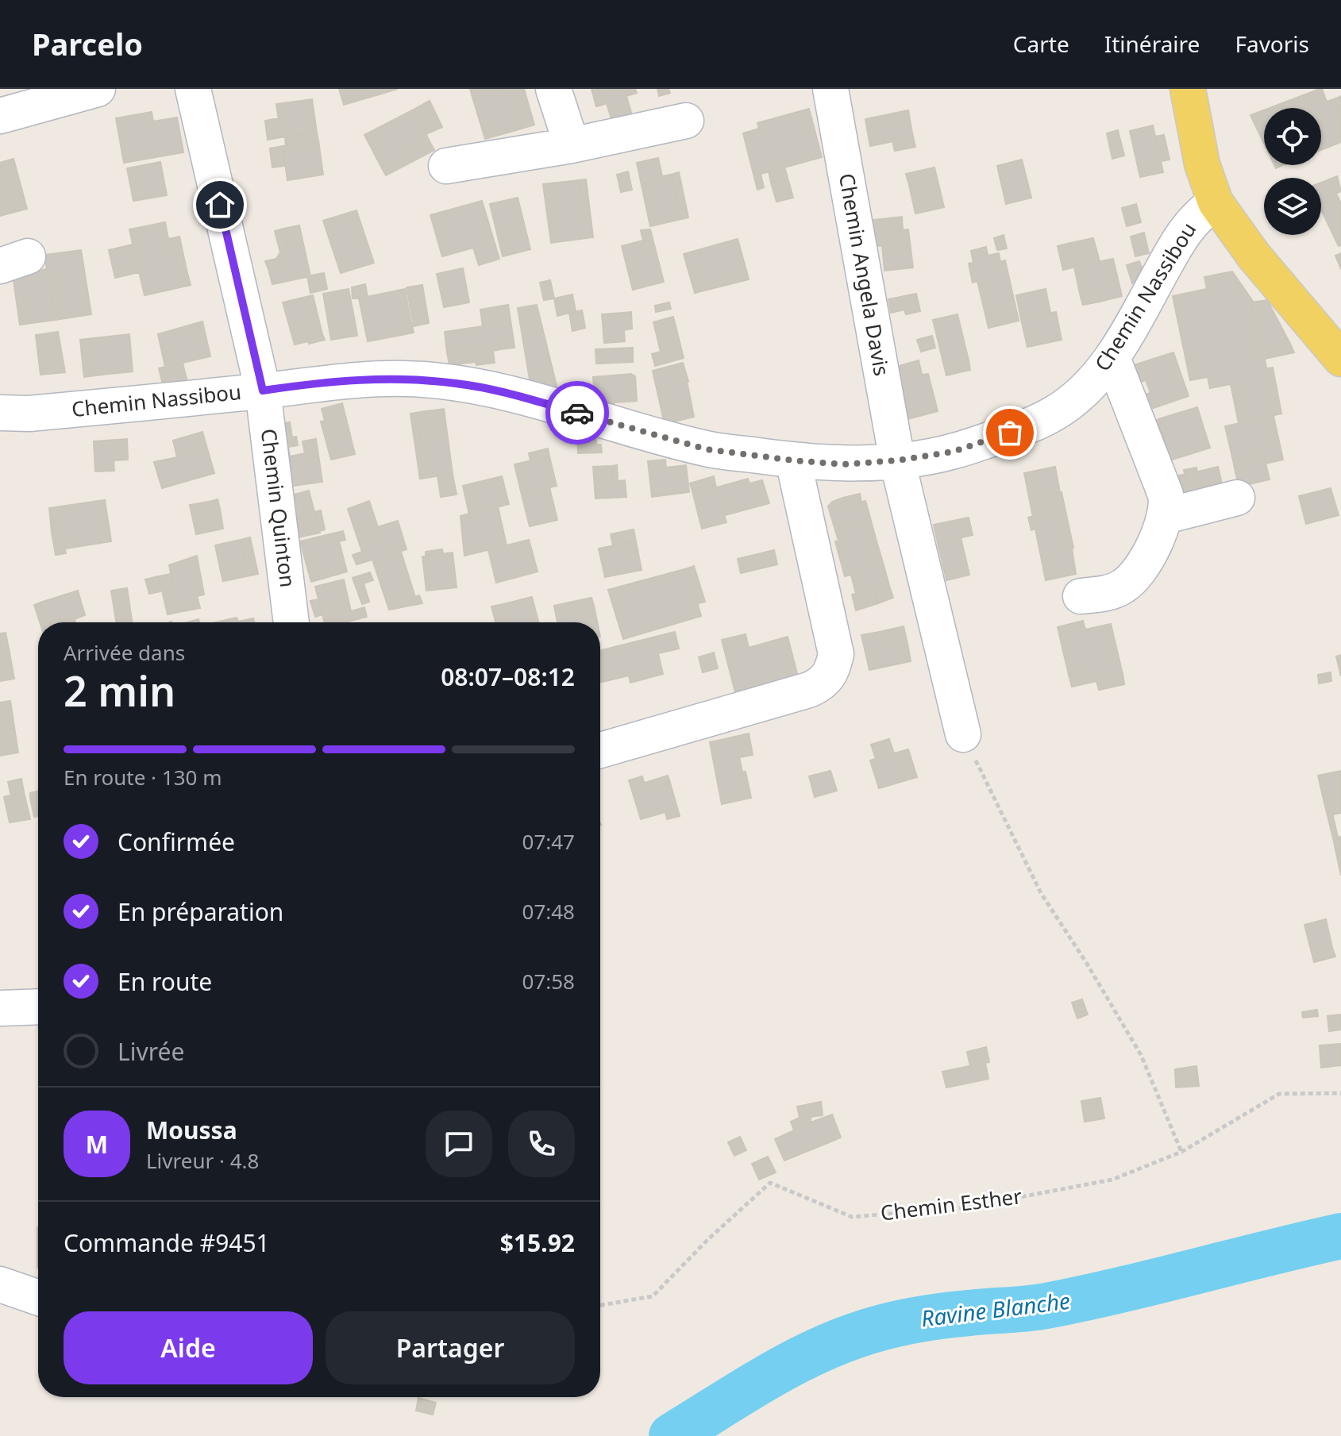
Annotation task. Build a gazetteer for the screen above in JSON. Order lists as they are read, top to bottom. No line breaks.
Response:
{"streets":{"street":["Chemin Angela Davis","Chemin Nassibou","Chemin Quinton"],"path":["Chemin Esther"]},"crossings":[["Chemin Angela Davis","Chemin Nassibou"],["Chemin Nassibou","Chemin Quinton"]],"water":["Ravine Blanche"],"page":{"header":"Parcelo","nav":["Carte","Itinéraire","Favoris"],"heading":["2 min","Arrivée dans","08:07–08:12"],"panel":["Moussa","Livreur · 4.8","Commande #9451","$15.92"],"bar":"En route · 130 m","list":[["Confirmée","07:47"],["En préparation","07:48"],["En route","07:58"],"Livrée"],"round":"M","buttons":["Aide","Partager"]}}
